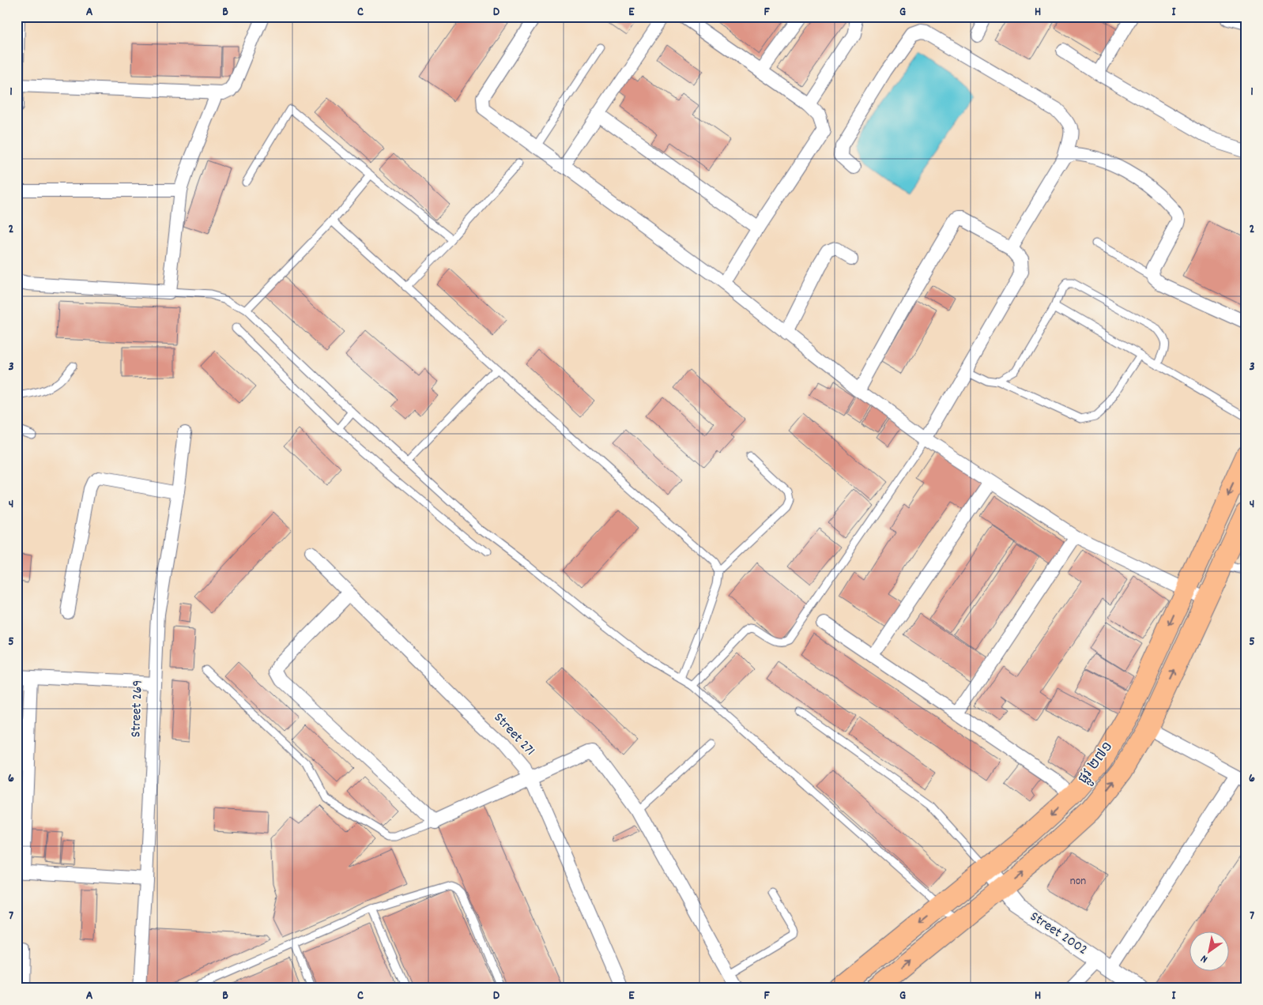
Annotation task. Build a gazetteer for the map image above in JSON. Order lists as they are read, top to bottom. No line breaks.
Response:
{"streets":{"main road":["ផ្លូវ ២៧១"],"street":["Street 269","Street 271","Street 2002"]},"crossings":[["ផ្លូវ ២៧១","Street 2002"]],"house_numbers":["non"],"north":"bottom left","grid":{"columns":["A","B","C","D","E","F","G","H","I"],"rows":["1","2","3","4","5","6","7"]}}
